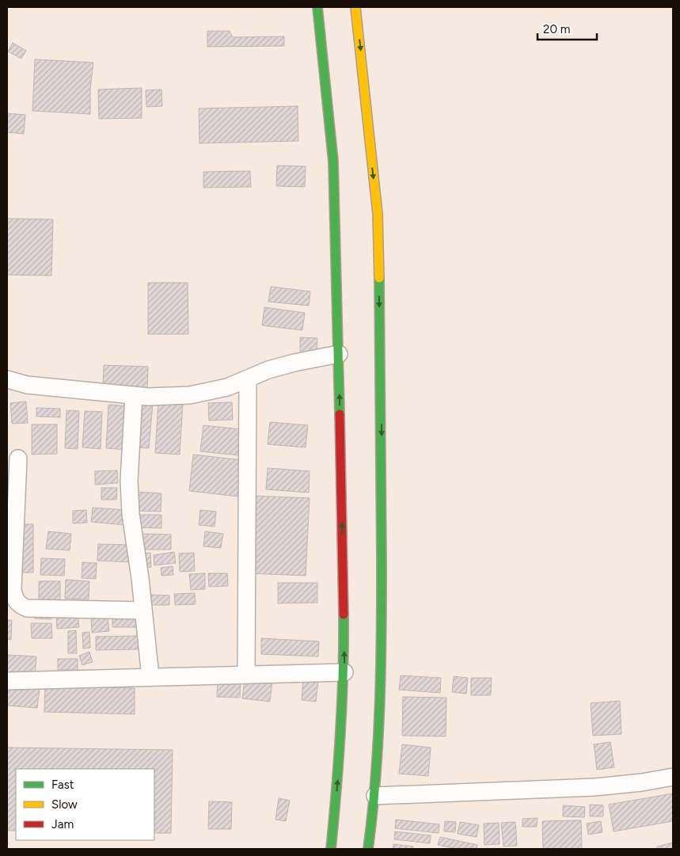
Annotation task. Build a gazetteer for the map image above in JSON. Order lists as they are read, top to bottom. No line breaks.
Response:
{"legend":["Fast","Slow","Jam"],"scale_bar":"20 m"}
